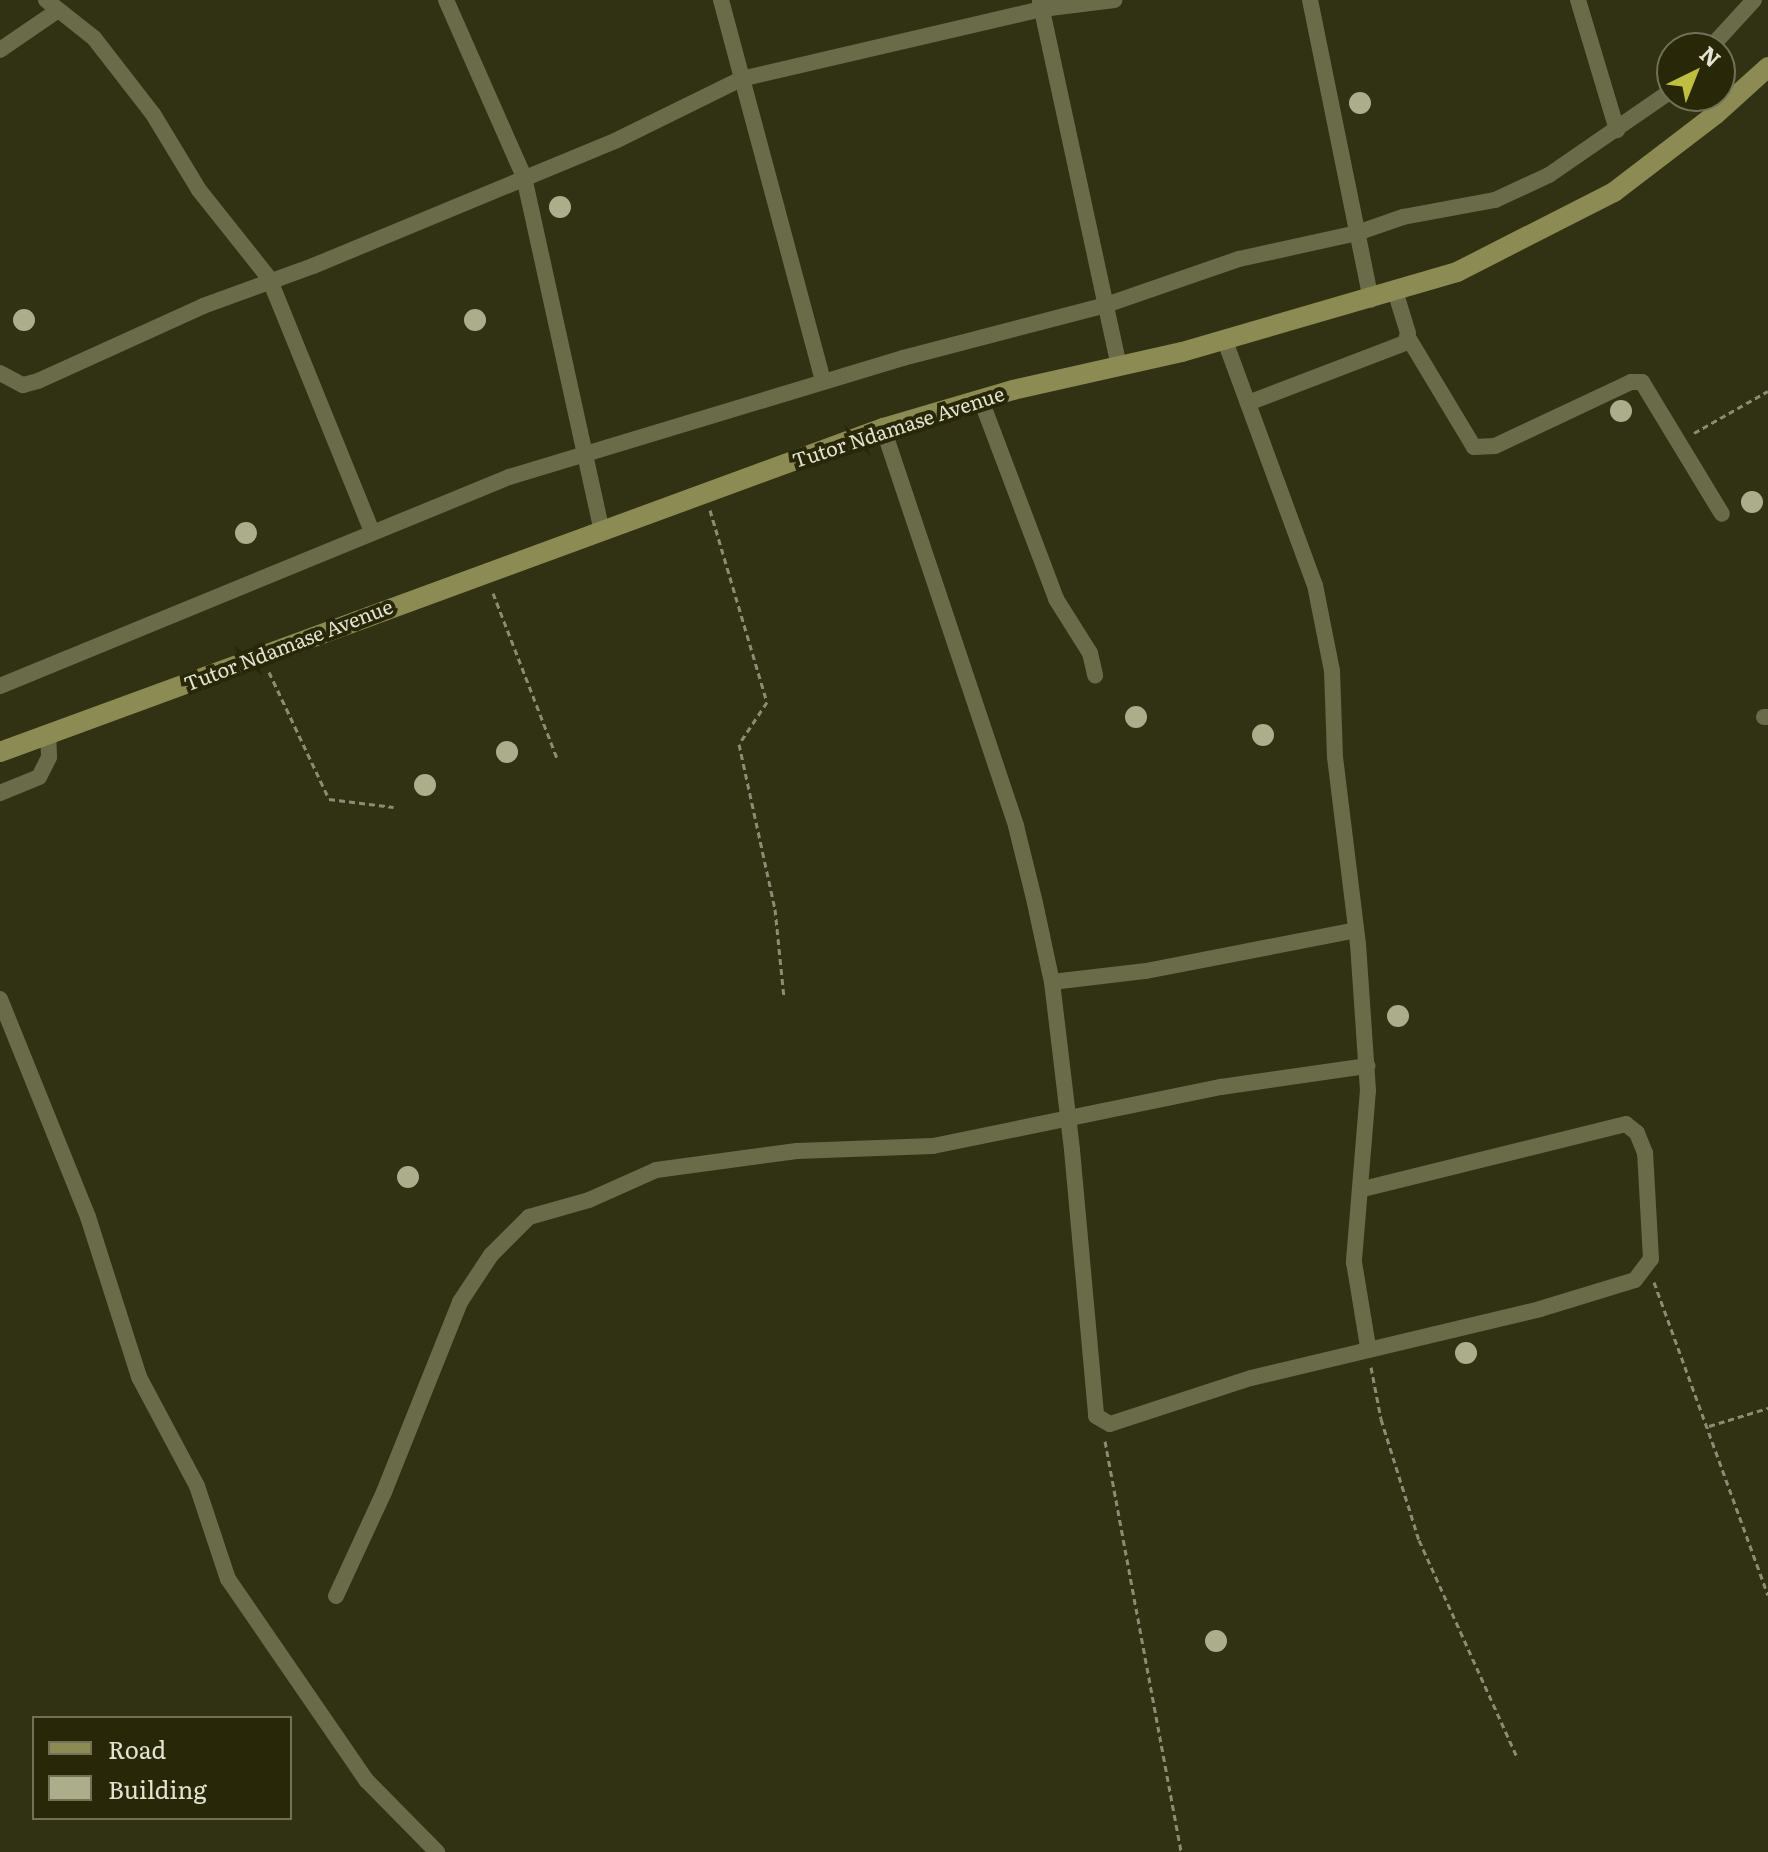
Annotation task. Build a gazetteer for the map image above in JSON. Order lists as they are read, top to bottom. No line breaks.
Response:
{"streets":{"street":["Tutor Ndamase Avenue"]},"legend":["Road","Building"],"north":"top right"}
